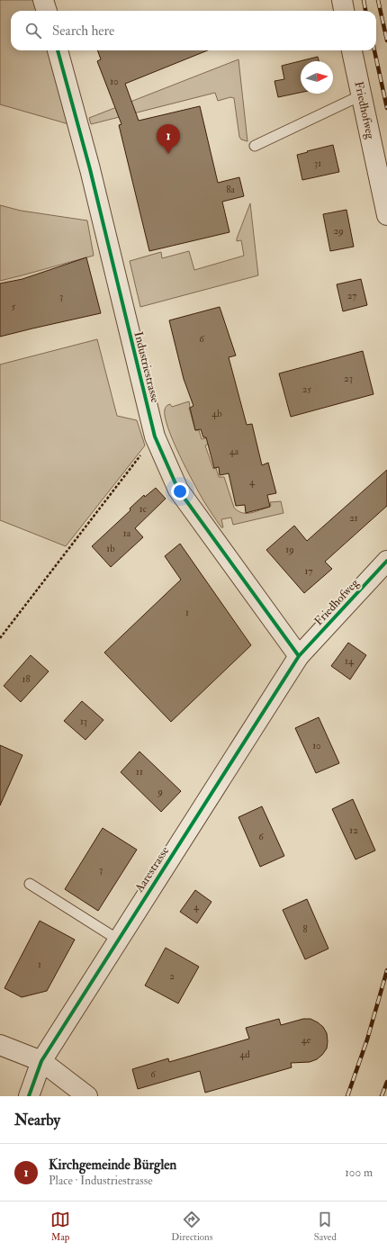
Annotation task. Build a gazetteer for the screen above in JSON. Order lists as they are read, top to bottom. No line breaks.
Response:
{"streets":{"street":["Friedhofweg","Industriestrasse","Aarestrasse"]},"crossings":[["Friedhofweg","Industriestrasse"],["Friedhofweg","Aarestrasse"],["Industriestrasse","Aarestrasse"]],"house_numbers":["10","31","8a","29","27","3","5","6","23","25","4b","4a","4","1c","21","1a","1b","19","17","1","14","18","13","10","11","9","12","6","3","4","8","1","2","4e","4d","6"],"north":"right","page":{"search":"Search here","pins":"1","heading":"Nearby","list":[{"mark":"1","name":"Kirchgemeinde Bürglen","note":"Place · Industriestrasse","value":"100 m"}],"nav":["Map","Directions","Saved"]}}
